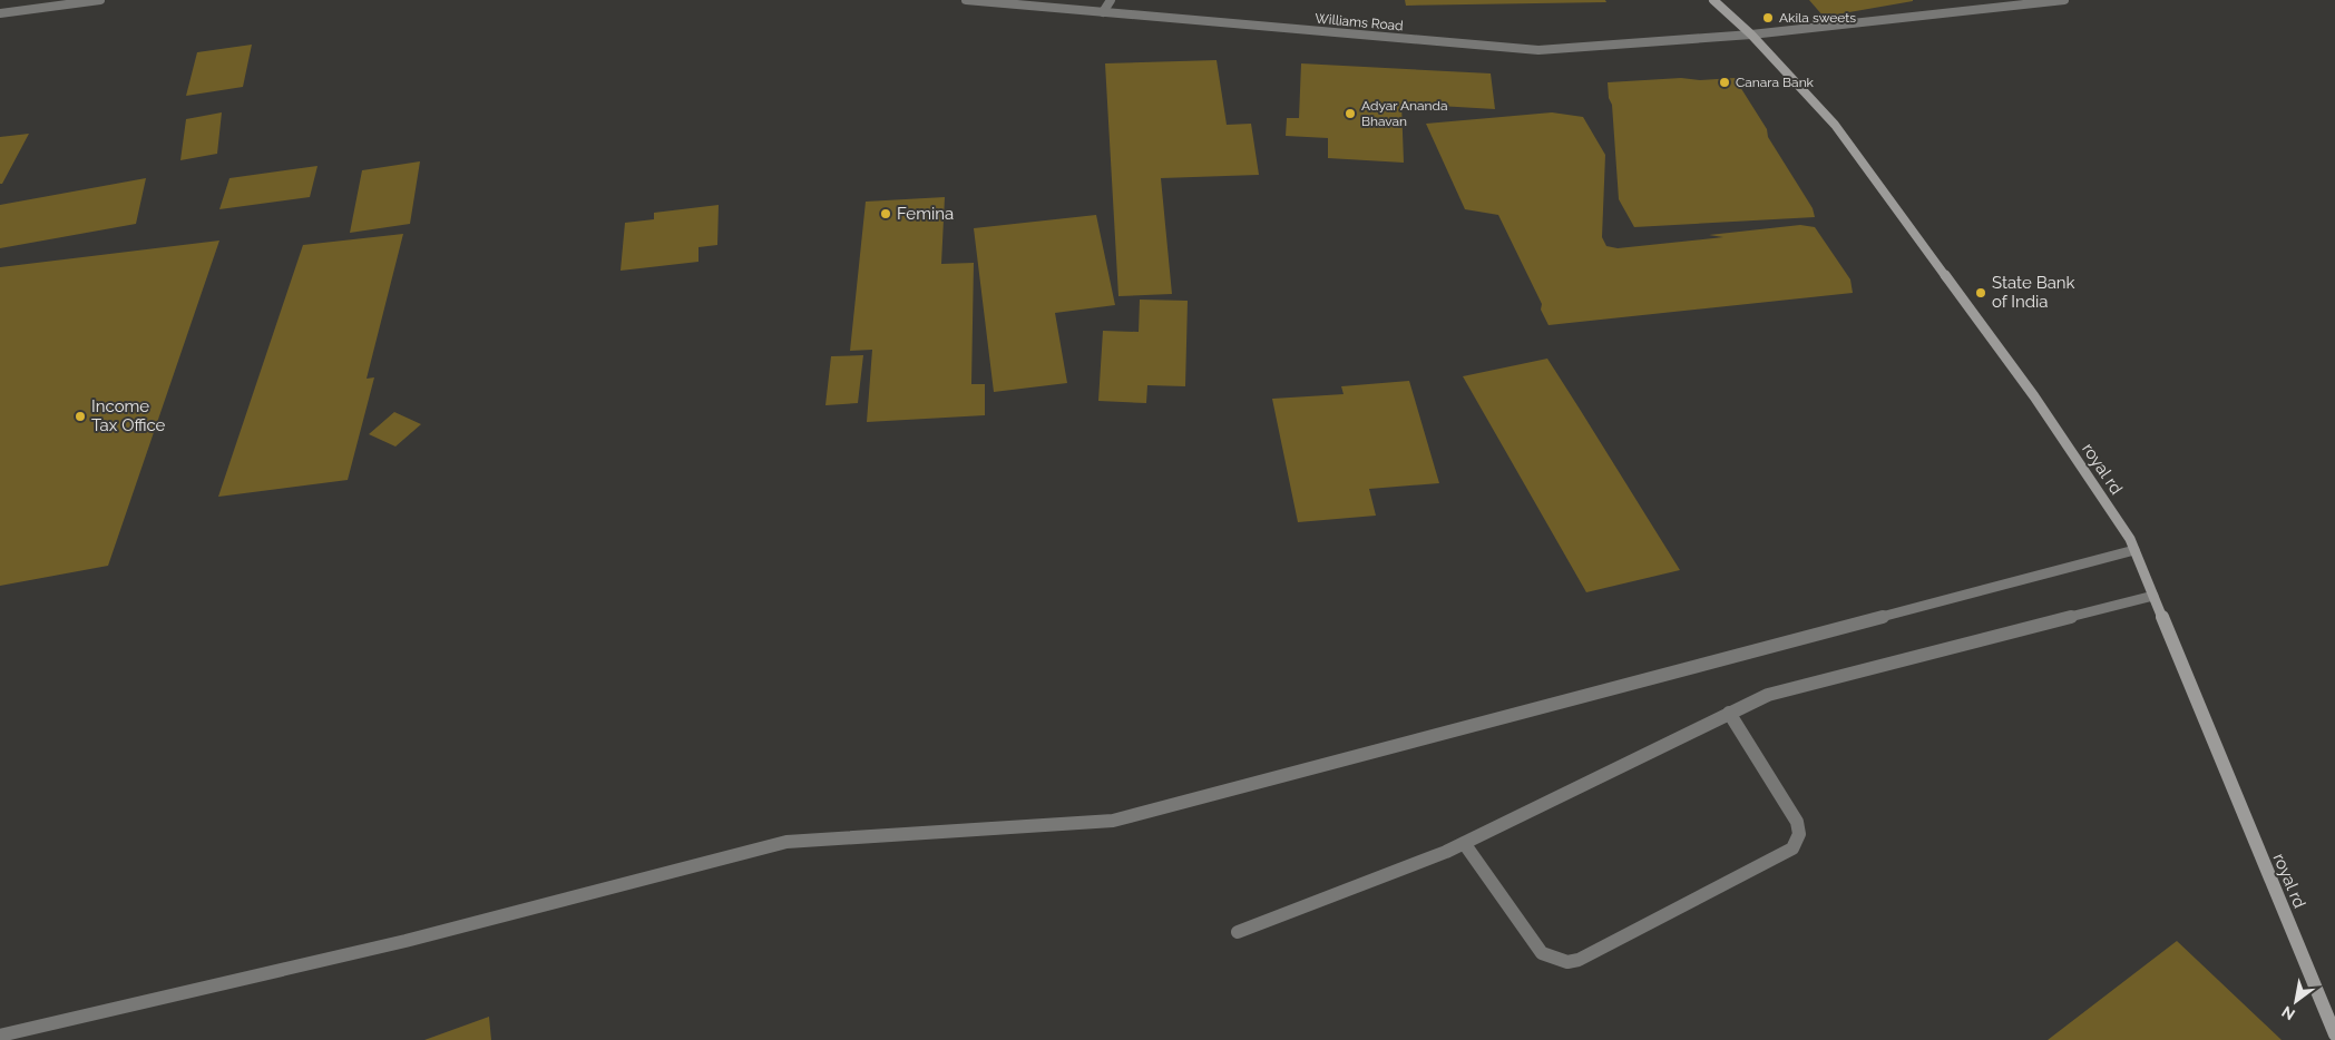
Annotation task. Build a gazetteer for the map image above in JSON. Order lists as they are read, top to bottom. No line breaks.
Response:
{"streets":{"main road":["royal rd"],"street":["Williams Road"]},"crossings":[["Williams Road","royal rd"]],"places":["Akila sweets","Canara Bank","Adyar Ananda Bhavan","Femina","State Bank of India","Income Tax Office"],"north":"bottom left"}
